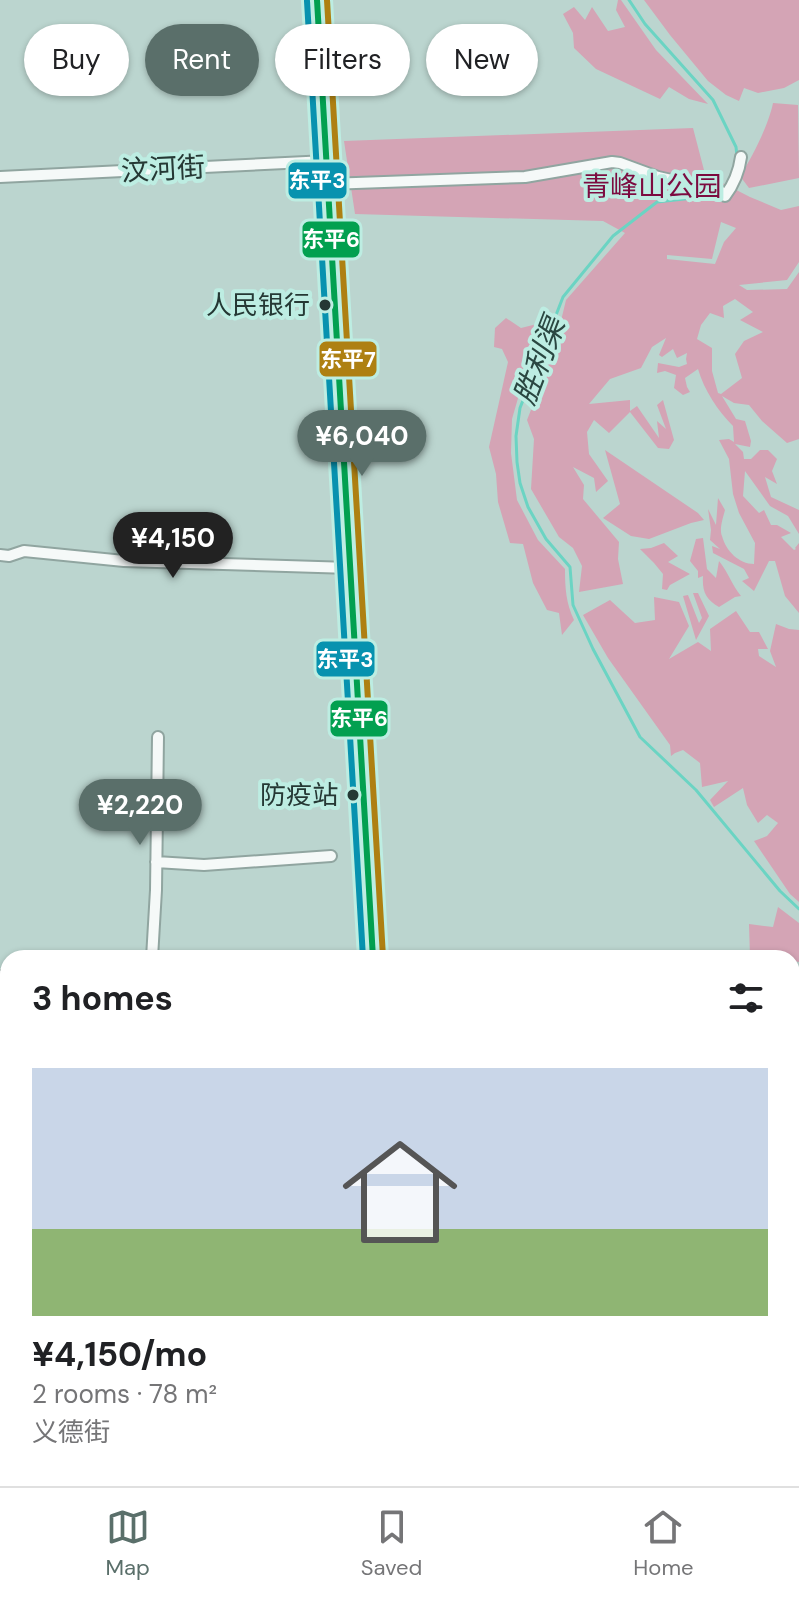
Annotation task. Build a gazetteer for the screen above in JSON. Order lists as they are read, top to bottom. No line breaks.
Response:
{"streets":{"street":["汶河街"]},"water":["胜利渠"],"parks":["青峰山公园"],"places":["人民银行","防疫站"],"lines":["transit line 东平6","transit line 东平7","transit line 东平3"],"page":{"chip":["Buy","Rent","Filters","New"],"price":["¥6,040","¥4,150","¥2,220"],"heading":"3 homes","list":[{"name":"¥4,150/mo","note":"2 rooms · 78 m² · 义德街"}],"tabs":["Map","Saved","Home"]}}
